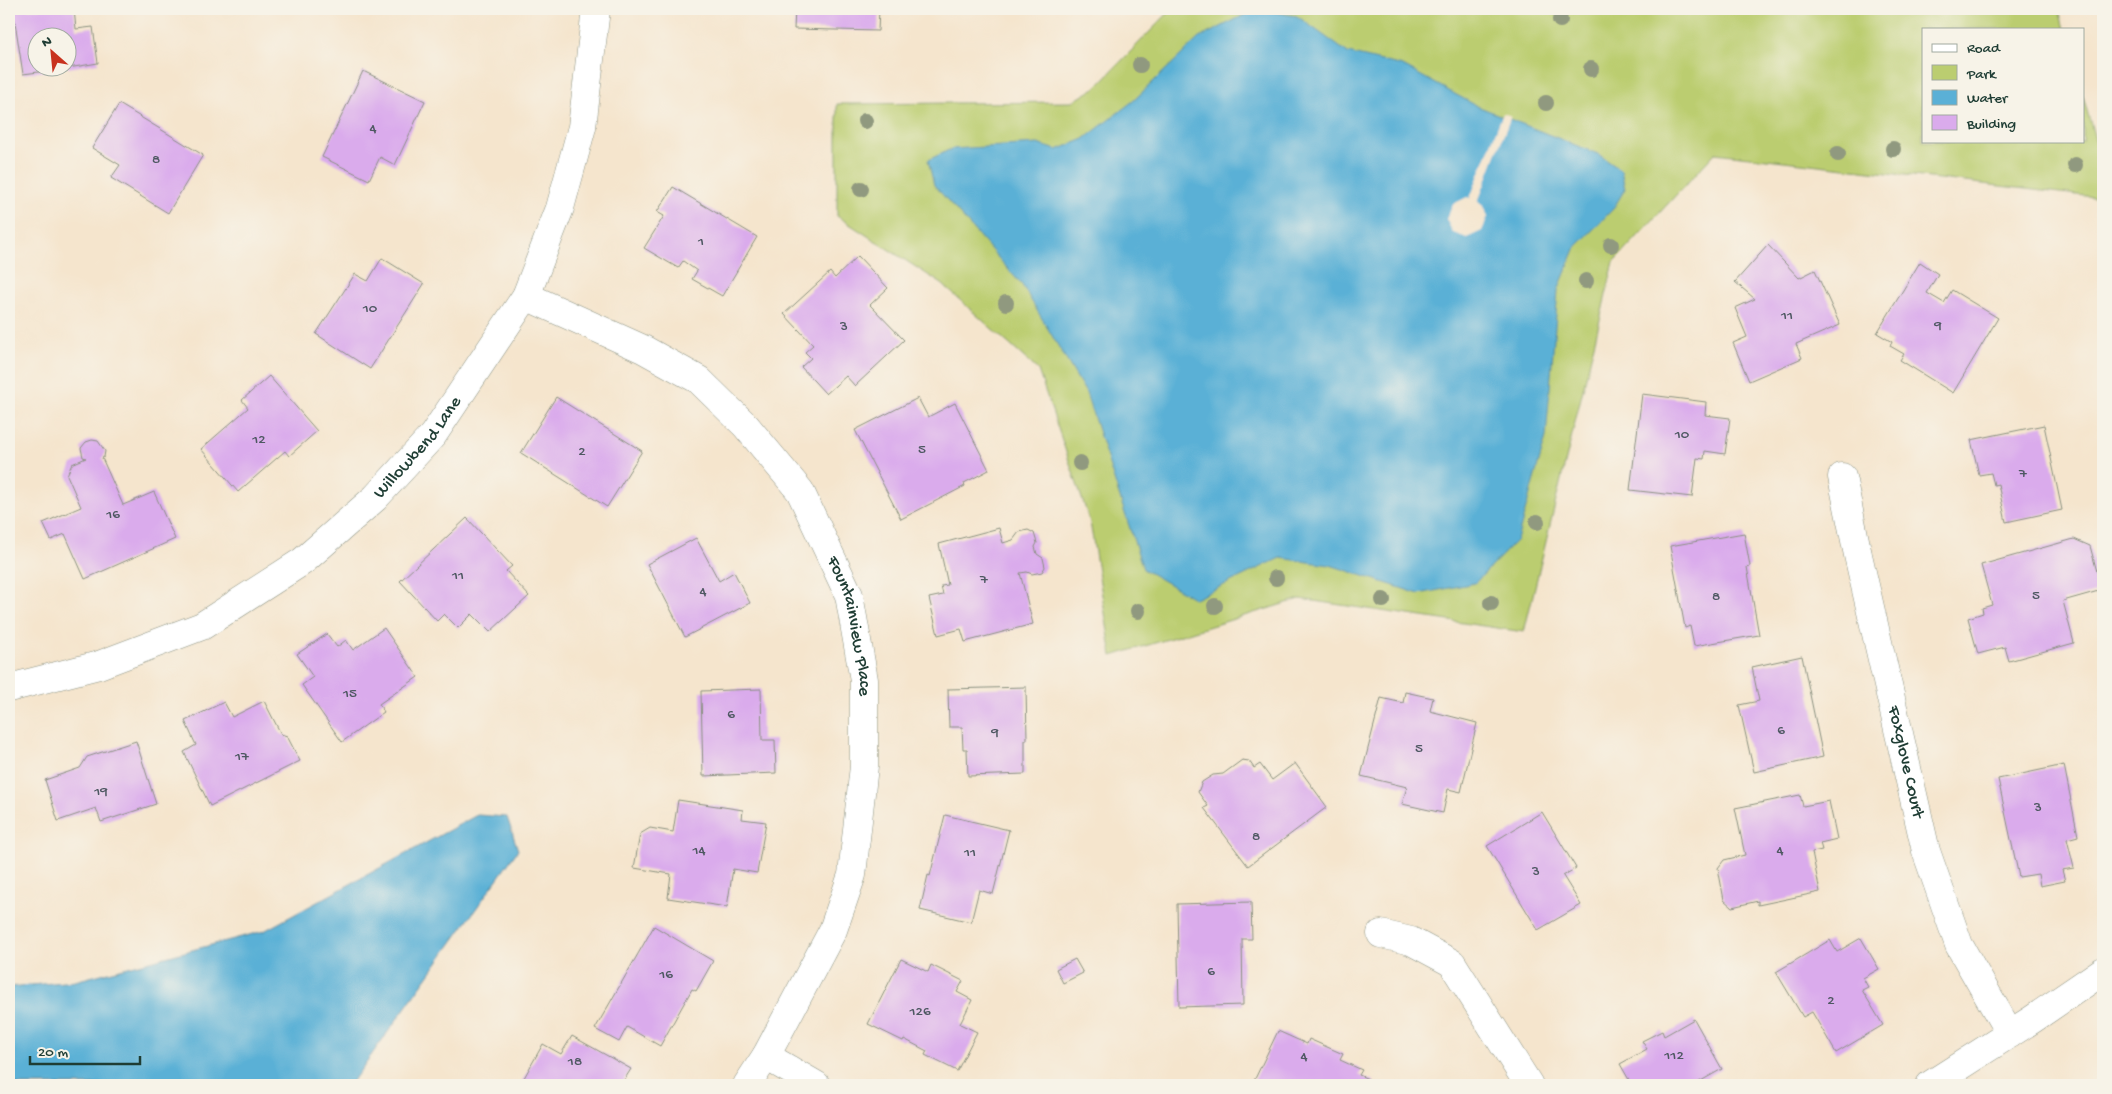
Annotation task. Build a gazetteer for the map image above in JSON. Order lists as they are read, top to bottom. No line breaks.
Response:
{"streets":{"street":["Willowbend Lane","Fountainview Place","Foxglove Court"]},"crossings":[["Willowbend Lane","Fountainview Place"]],"house_numbers":["4","8","1","10","11","9","3","10","12","5","2","7","16","11","7","4","5","8","15","6","6","9","5","17","19","3","8","14","4","11","3","6","16","2","126","112","4","18"],"legend":["Road","Park","Water","Building"],"scale_bar":"20 m","north":"top left"}
